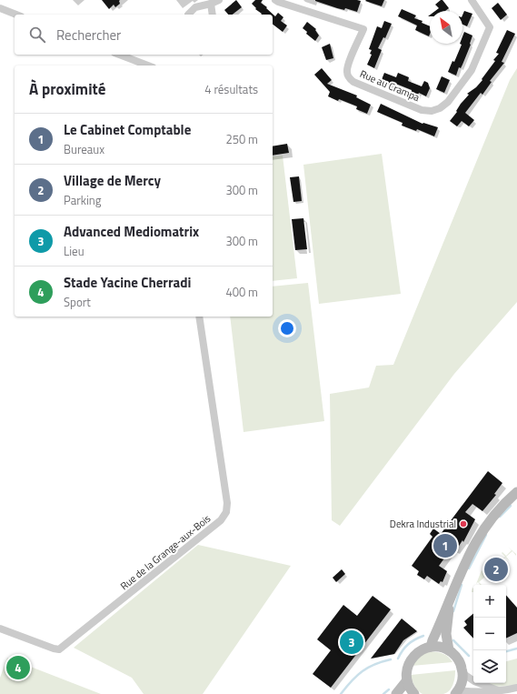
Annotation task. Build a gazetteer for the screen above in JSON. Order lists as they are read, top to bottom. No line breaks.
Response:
{"streets":{"street":["Rue au Crampa","Rue de la Grange-aux-Bois"]},"places":["Dekra Industrial"],"north":"top left","page":{"search":"Rechercher","heading":["À proximité","4 résultats"],"list":[{"mark":"1","name":"Le Cabinet Comptable","note":"Bureaux","value":"250 m"},{"mark":"2","name":"Village de Mercy","note":"Parking","value":"300 m"},{"mark":"3","name":"Advanced Mediomatrix","note":"Lieu","value":"300 m"},{"mark":"4","name":"Stade Yacine Cherradi","note":"Sport","value":"400 m"}],"pins":["1","2","3","4"],"map_buttons":["+","−"]}}
